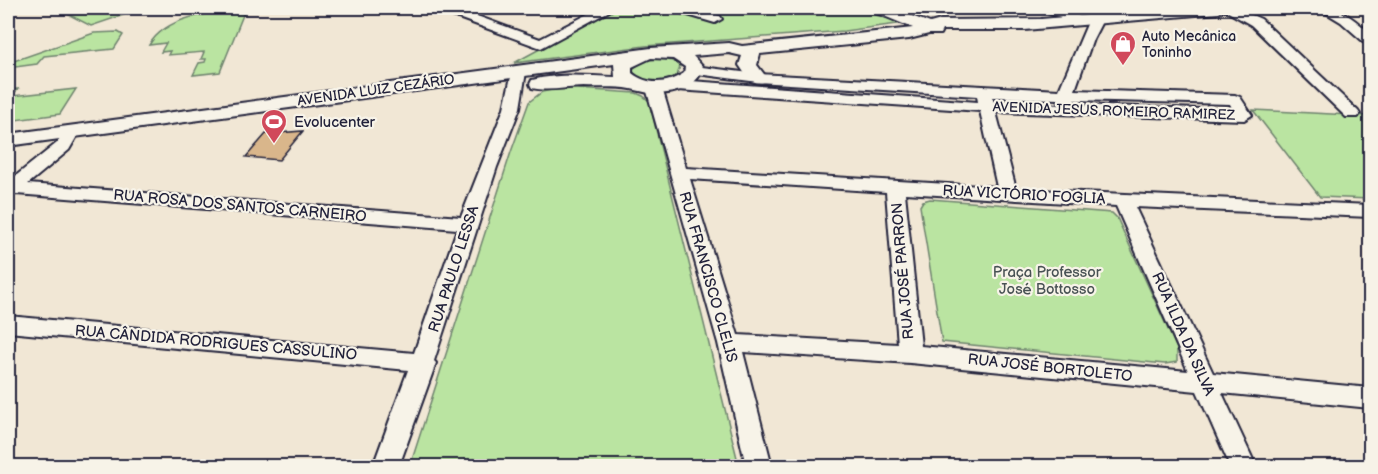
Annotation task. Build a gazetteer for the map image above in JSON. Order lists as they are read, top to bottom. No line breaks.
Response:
{"streets":{"street":["AVENIDA LUIZ CEZÁRIO","AVENIDA JESUS ROMEIRO RAMIREZ","RUA VICTÓRIO FOGLIA","RUA ROSA DOS SANTOS CARNEIRO","RUA PAULO LESSA","RUA JOSÉ PARRON","RUA FRANCISCO CLELIS","RUA ILDA DA SILVA","RUA CÂNDIDA RODRIGUES CASSULINO","RUA JOSÉ BORTOLETO"]},"crossings":[["AVENIDA LUIZ CEZÁRIO","AVENIDA JESUS ROMEIRO RAMIREZ"],["AVENIDA LUIZ CEZÁRIO","RUA PAULO LESSA"],["AVENIDA LUIZ CEZÁRIO","RUA FRANCISCO CLELIS"],["RUA VICTÓRIO FOGLIA","RUA JOSÉ PARRON"],["RUA VICTÓRIO FOGLIA","RUA FRANCISCO CLELIS"],["RUA VICTÓRIO FOGLIA","RUA ILDA DA SILVA"],["RUA ROSA DOS SANTOS CARNEIRO","RUA PAULO LESSA"],["RUA PAULO LESSA","RUA CÂNDIDA RODRIGUES CASSULINO"],["RUA JOSÉ PARRON","RUA JOSÉ BORTOLETO"],["RUA FRANCISCO CLELIS","RUA JOSÉ BORTOLETO"],["RUA ILDA DA SILVA","RUA JOSÉ BORTOLETO"]],"parks":["Praça Professor José Bottosso"],"places":{"shop":["Auto Mecânica Toninho"],"sports":["Evolucenter"]}}
